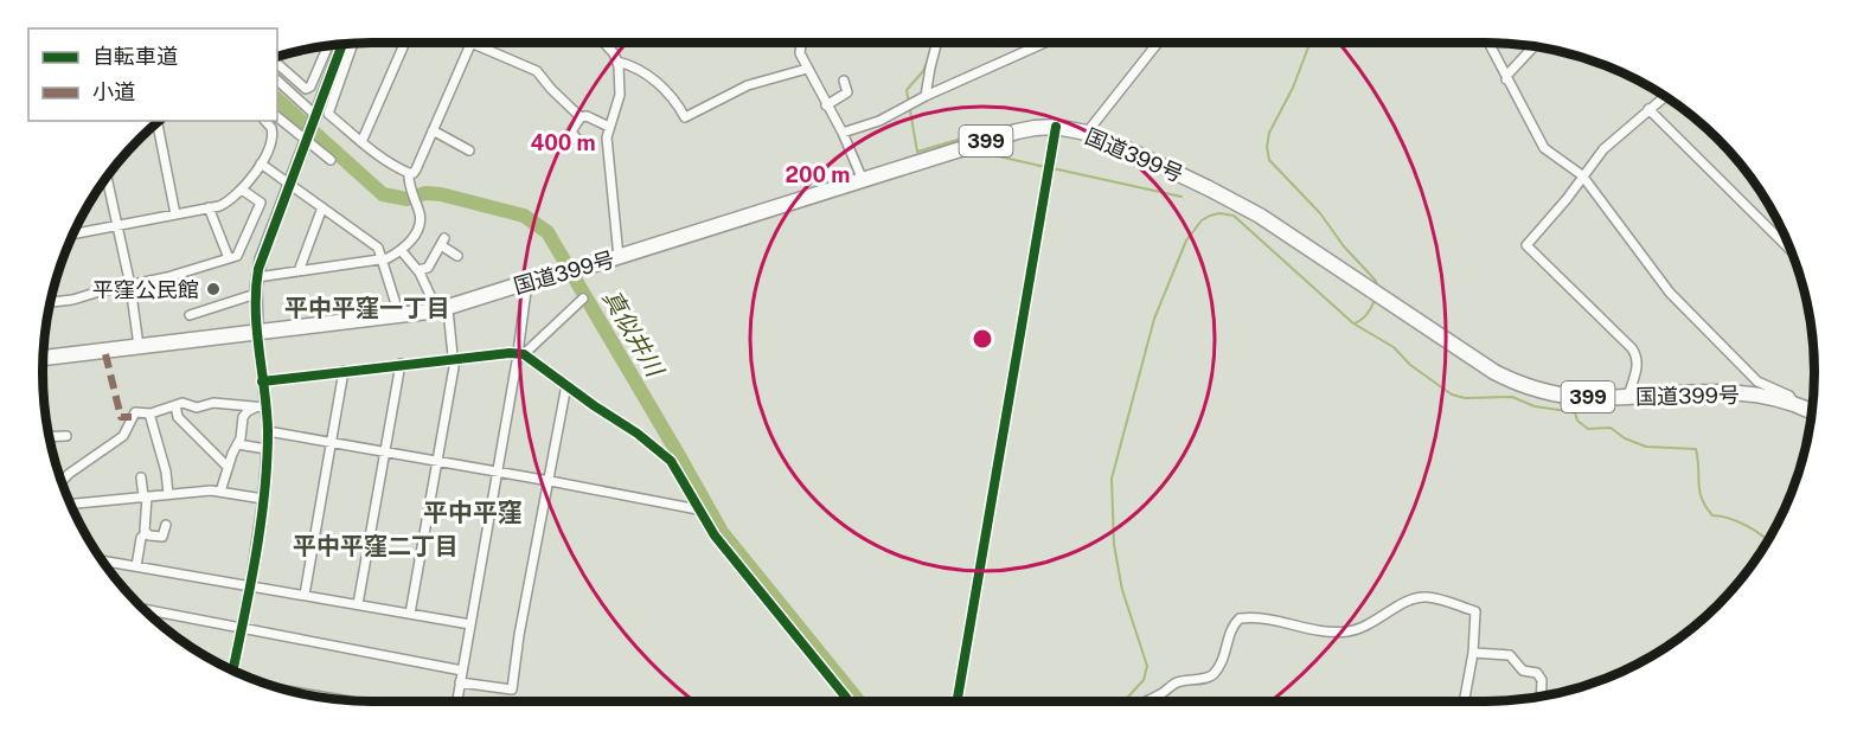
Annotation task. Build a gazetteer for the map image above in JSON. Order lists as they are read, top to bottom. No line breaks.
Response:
{"streets":{"highway":["399","国道399号"]},"districts":["平中平窪一丁目","平中平窪","平中平窪二丁目"],"water":["真似井川"],"places":["平窪公民館"],"legend":["自転車道","小道"],"rings":["400 m","200 m"]}
